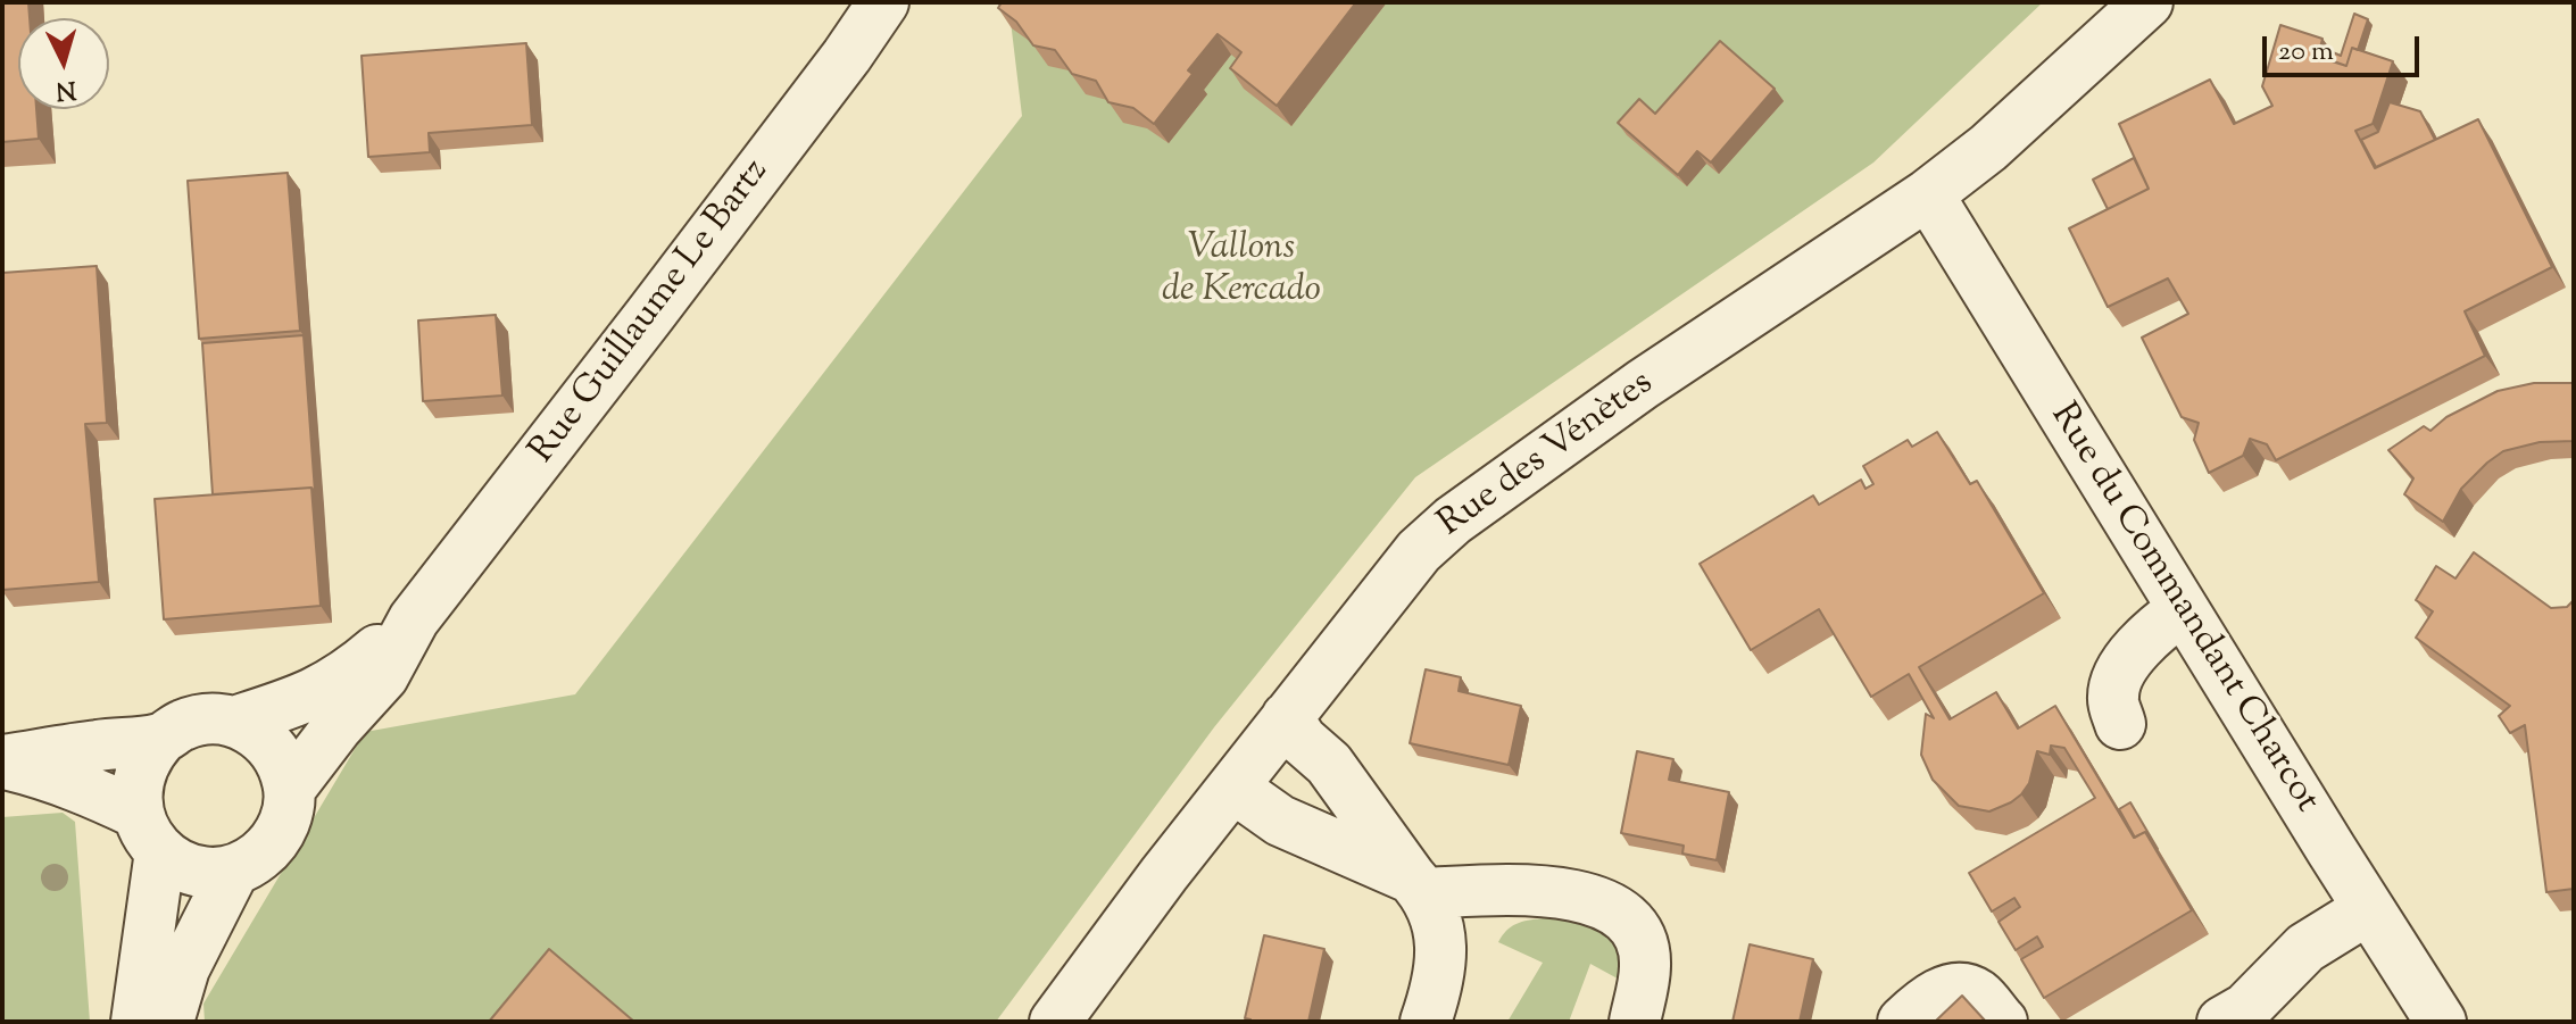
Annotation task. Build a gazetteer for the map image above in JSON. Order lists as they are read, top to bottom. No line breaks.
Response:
{"streets":{"street":["Rue Guillaume Le Bartz","Rue des Vénètes","Rue du Commandant Charcot"]},"crossings":[["Rue des Vénètes","Rue du Commandant Charcot"]],"parks":["Vallons de Kercado"],"scale_bar":"20 m","north":"bottom"}
